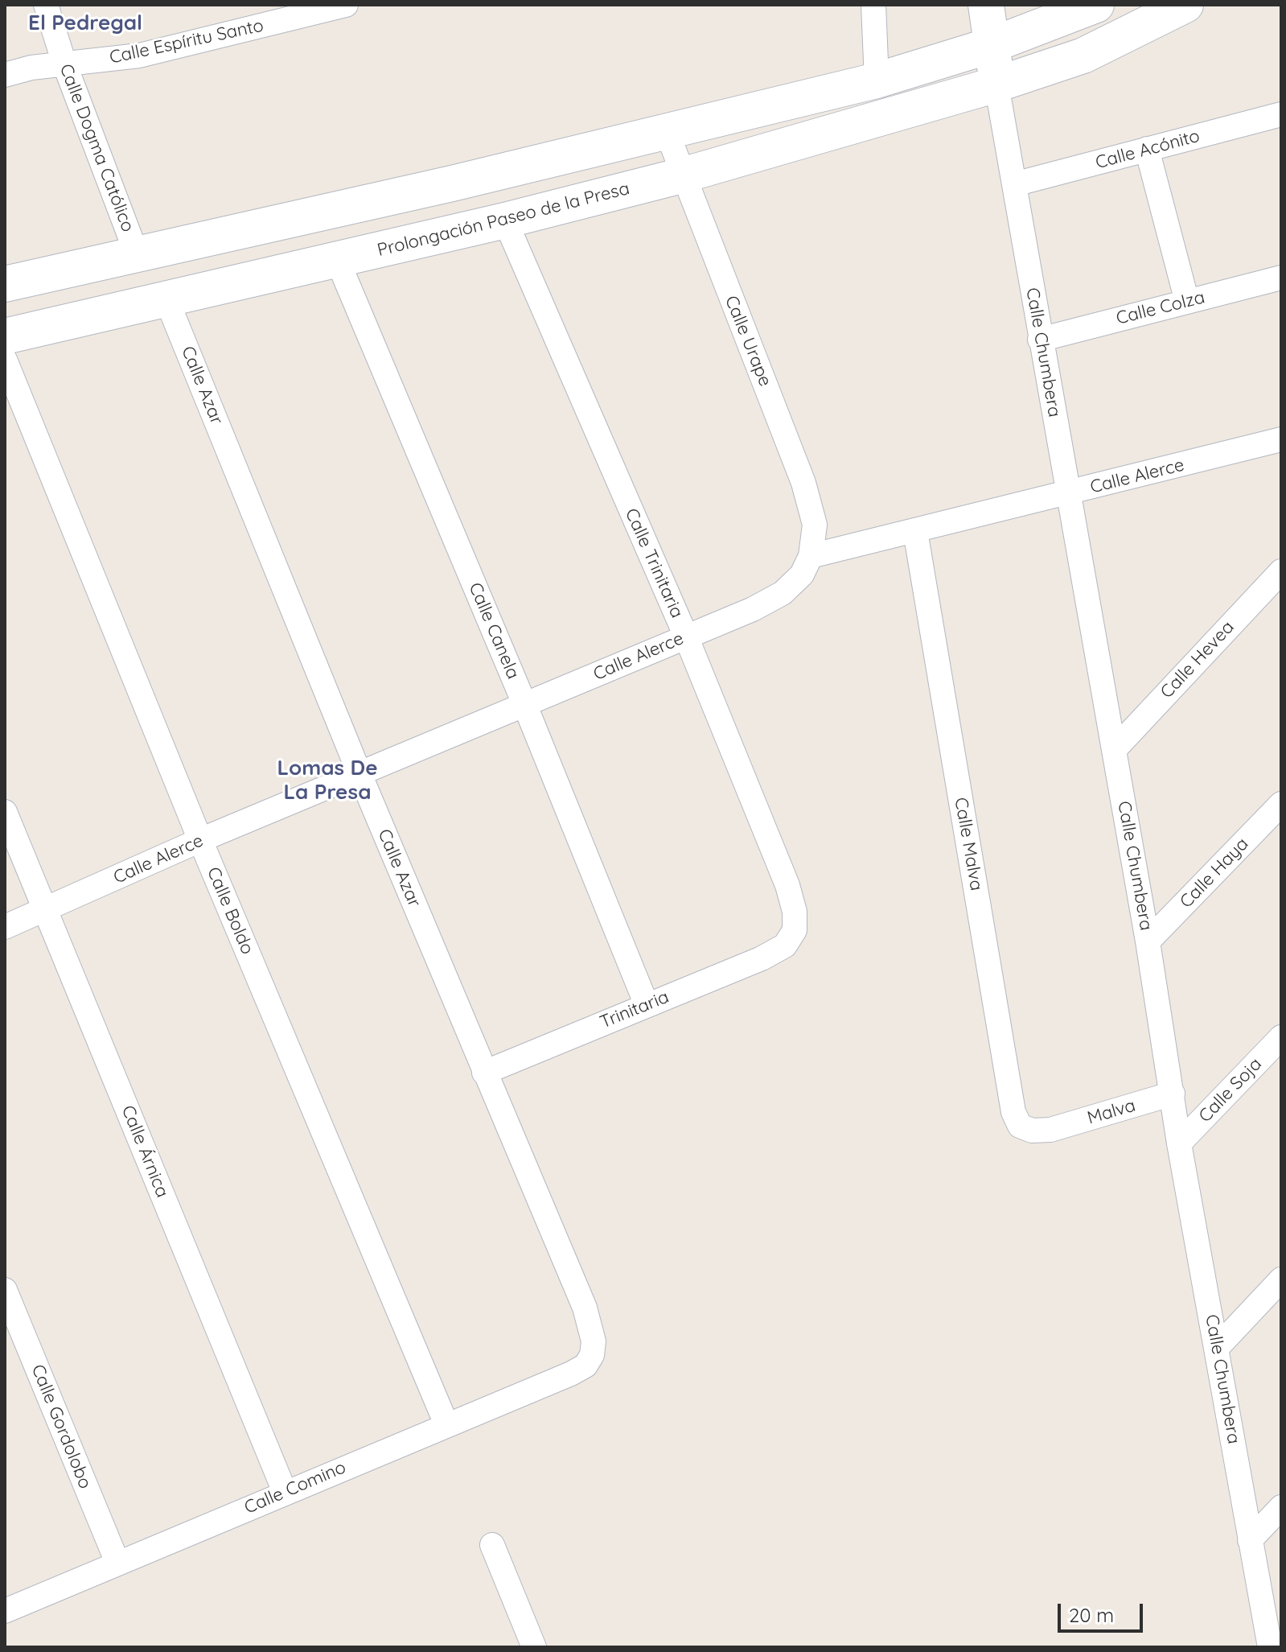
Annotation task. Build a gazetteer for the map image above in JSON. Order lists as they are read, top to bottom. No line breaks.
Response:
{"streets":{"street":["Calle Espíritu Santo","Calle Dogma Católico","Calle Acónito","Prolongación Paseo de la Presa","Calle Colza","Calle Urape","Calle Chumbera","Calle Azar","Calle Alerce","Calle Trinitaria","Calle Canela","Calle Hevea","Calle Malva","Calle Haya","Calle Boldo","Trinitaria","Calle Soja","Malva","Calle Árnica","Calle Gordolobo","Calle Comino"]},"crossings":[["Calle Espíritu Santo","Calle Dogma Católico"],["Calle Acónito","Calle Chumbera"],["Prolongación Paseo de la Presa","Calle Urape"],["Prolongación Paseo de la Presa","Calle Chumbera"],["Prolongación Paseo de la Presa","Calle Azar"],["Prolongación Paseo de la Presa","Calle Trinitaria"],["Prolongación Paseo de la Presa","Calle Canela"],["Calle Colza","Calle Chumbera"],["Calle Urape","Calle Alerce"],["Calle Chumbera","Calle Alerce"],["Calle Chumbera","Calle Hevea"],["Calle Chumbera","Calle Haya"],["Calle Chumbera","Calle Soja"],["Calle Chumbera","Malva"],["Calle Azar","Calle Alerce"],["Calle Azar","Trinitaria"],["Calle Azar","Calle Comino"],["Calle Alerce","Calle Trinitaria"],["Calle Alerce","Calle Canela"],["Calle Alerce","Calle Malva"],["Calle Alerce","Calle Boldo"],["Calle Alerce","Calle Árnica"],["Calle Trinitaria","Trinitaria"],["Calle Canela","Trinitaria"],["Calle Malva","Malva"],["Calle Boldo","Calle Comino"],["Calle Árnica","Calle Comino"],["Calle Gordolobo","Calle Comino"]],"districts":["El Pedregal","Lomas De La Presa"],"scale_bar":"20 m"}
